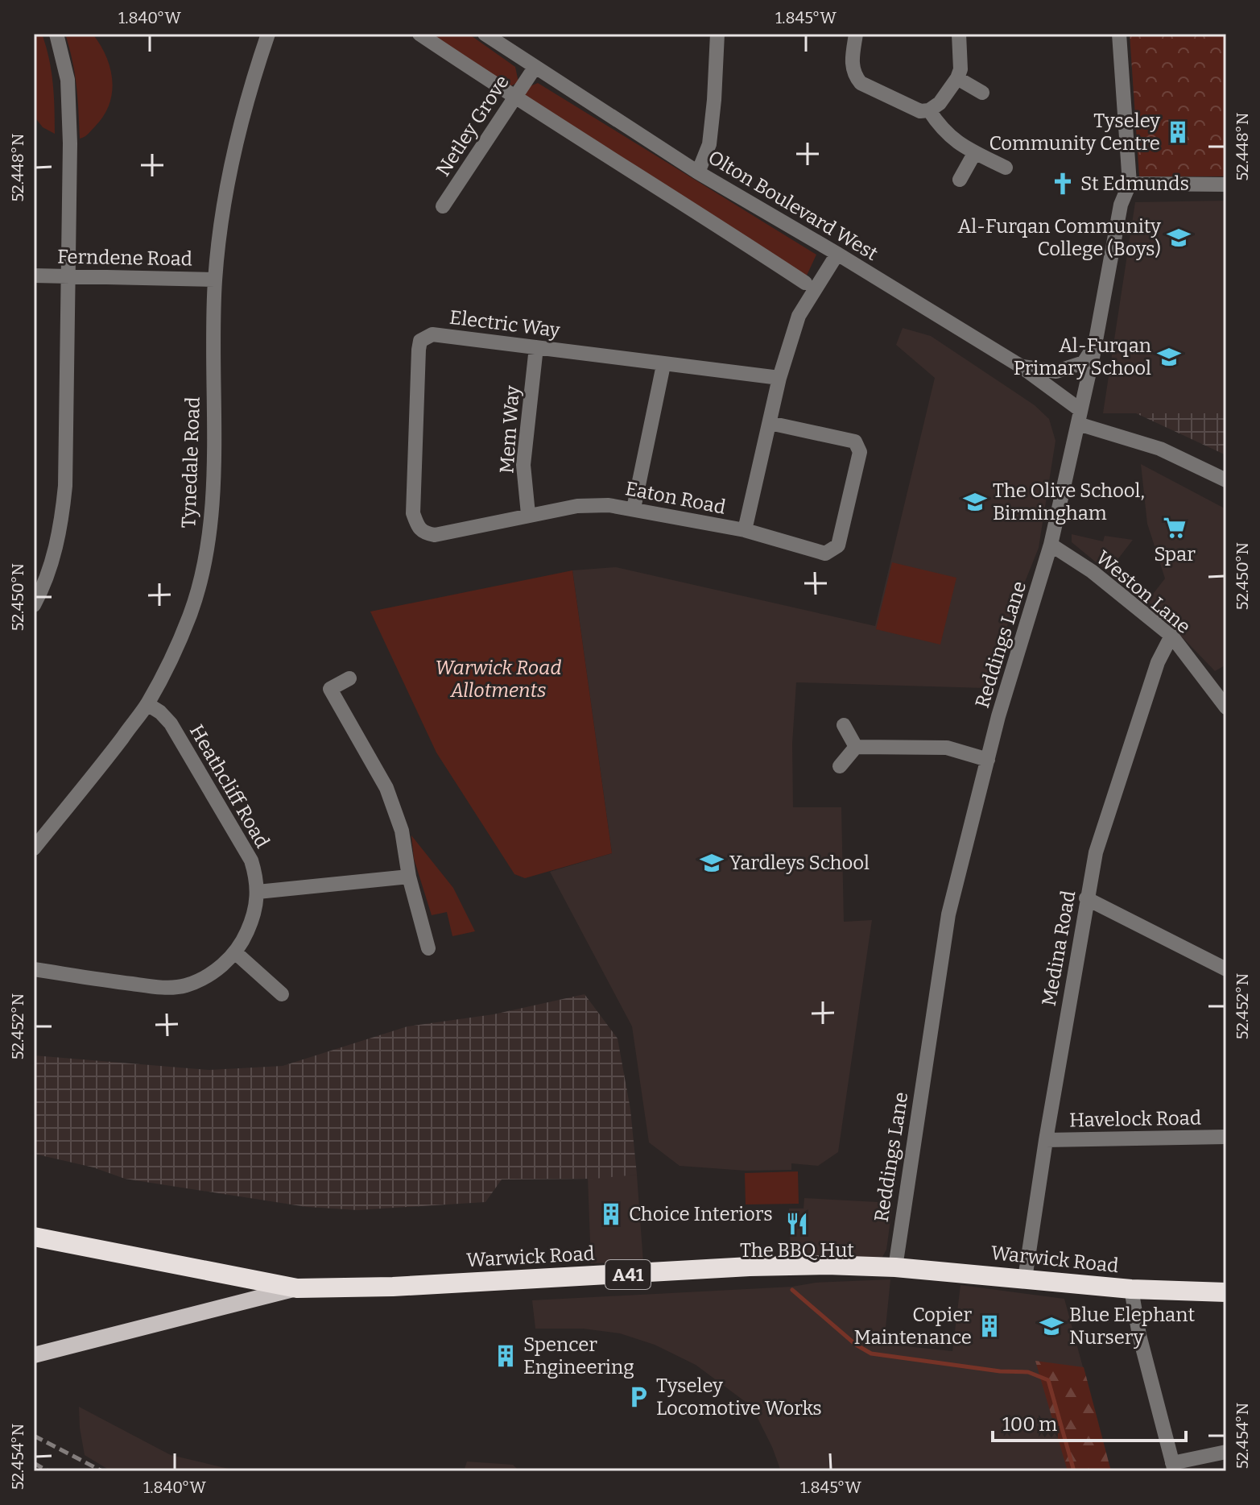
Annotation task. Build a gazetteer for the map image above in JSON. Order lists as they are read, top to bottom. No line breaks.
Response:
{"streets":{"highway":["Warwick Road","A41"],"street":["Netley Grove","Olton Boulevard West","Ferndene Road","Electric Way","Mem Way","Tynedale Road","Eaton Road","Weston Lane","Reddings Lane","Heathcliff Road","Medina Road","Havelock Road"]},"crossings":[["Netley Grove","Olton Boulevard West"],["Olton Boulevard West","Eaton Road"],["Olton Boulevard West","Reddings Lane"],["Ferndene Road","Tynedale Road"],["Electric Way","Mem Way"],["Electric Way","Eaton Road"],["Mem Way","Eaton Road"],["Tynedale Road","Heathcliff Road"],["Weston Lane","Reddings Lane"],["Weston Lane","Medina Road"],["Reddings Lane","Warwick Road"],["Medina Road","Havelock Road"],["Medina Road","Warwick Road"]],"parks":["Warwick Road Allotments"],"places":{"building":["Tyseley Community Centre","Choice Interiors","Copier Maintenance","Spencer Engineering"],"church":["St Edmunds"],"school or university":["Al-Furqan Community College (Boys)","Al-Furqan Primary School","The Olive School, Birmingham","Yardleys School","Blue Elephant Nursery"],"supermarket":["Spar"],"restaurant":["The BBQ Hut"],"parking":["Tyseley Locomotive Works"]},"scale_bar":"100 m","coordinates":["1.840°W","1.845°W","52.448°N","52.450°N","52.452°N","52.454°N"]}
